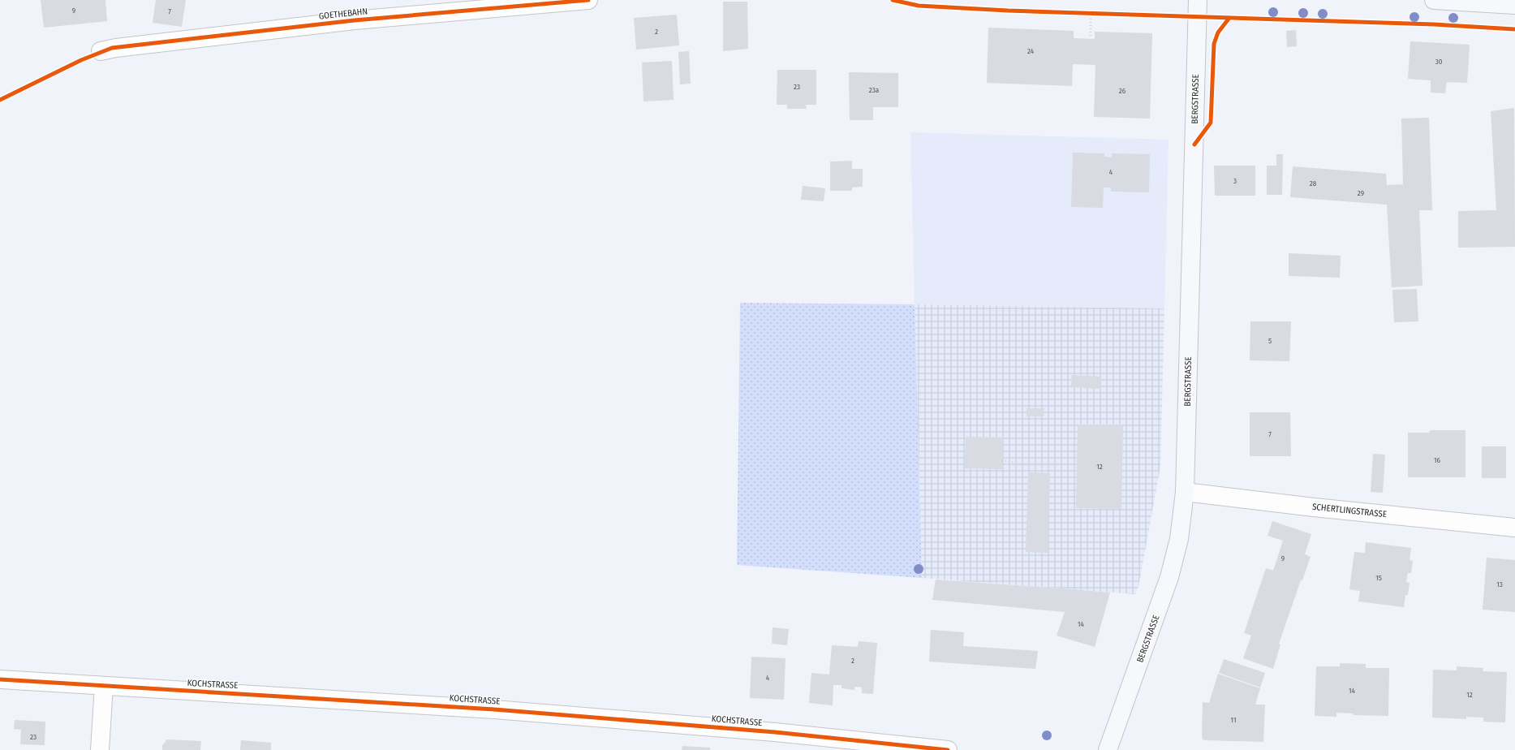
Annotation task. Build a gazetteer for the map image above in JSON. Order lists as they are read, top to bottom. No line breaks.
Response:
{"streets":{"street":["GOETHEBAHN","BERGSTRASSE","SCHERTLINGSTRASSE","KOCHSTRASSE"]},"crossings":[["BERGSTRASSE","SCHERTLINGSTRASSE"]],"house_numbers":["9","7","2","24","30","23","23a","26","4","3","28","29","5","7","16","12","9","15","13","14","2","4","14","12","11","23"]}
